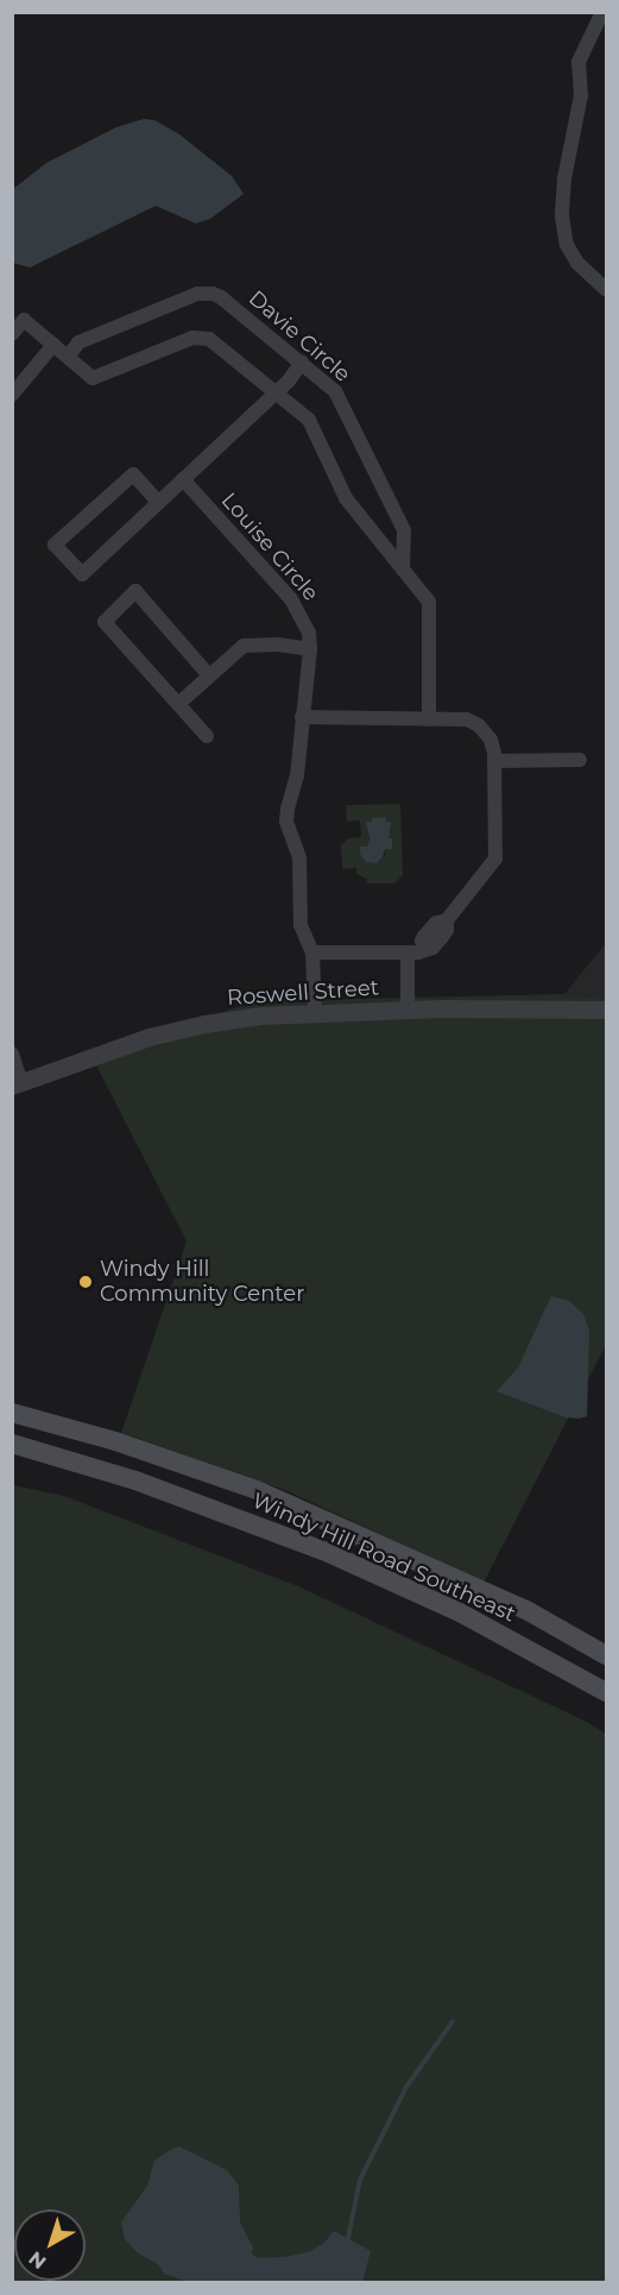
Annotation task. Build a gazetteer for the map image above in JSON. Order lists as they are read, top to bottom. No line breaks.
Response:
{"streets":{"main road":["Windy Hill Road Southeast"],"street":["Davie Circle","Louise Circle","Roswell Street"]},"places":["Windy Hill Community Center"],"north":"bottom left"}
